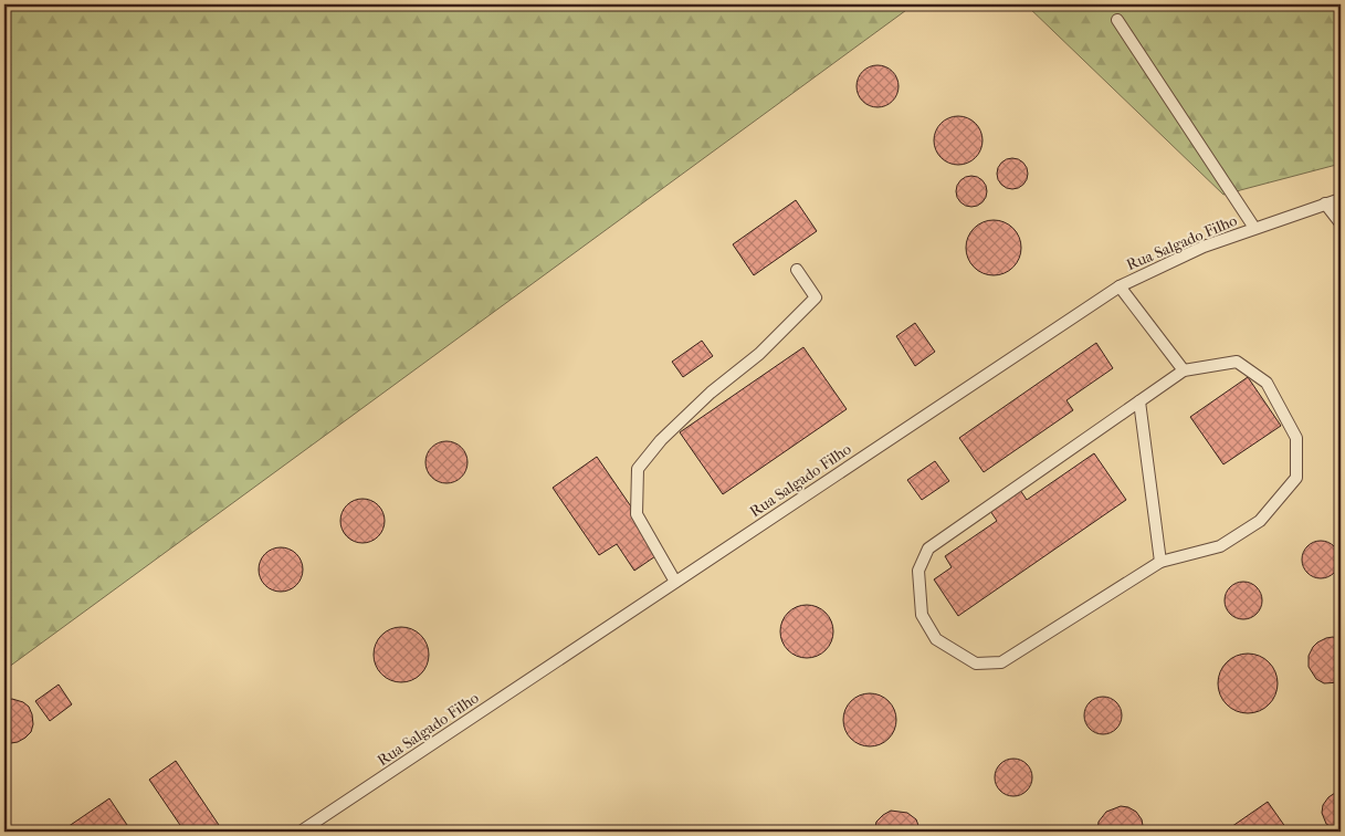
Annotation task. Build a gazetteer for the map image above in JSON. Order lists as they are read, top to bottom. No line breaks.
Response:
{"streets":{"lane":["Rua Salgado Filho"]}}
